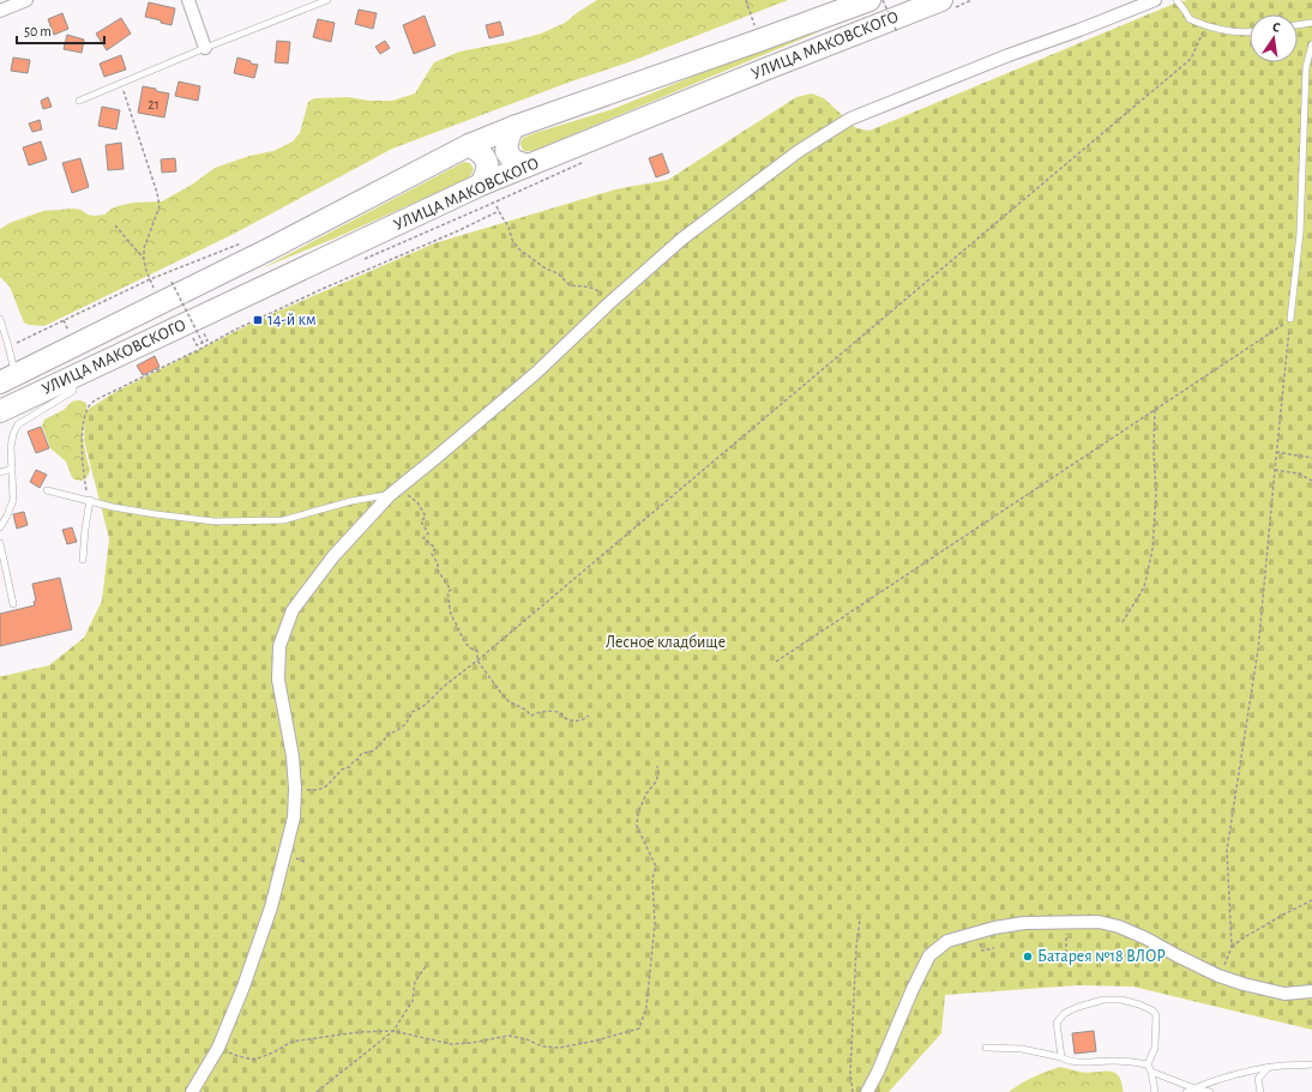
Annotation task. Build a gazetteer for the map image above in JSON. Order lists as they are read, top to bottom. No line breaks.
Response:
{"streets":{"highway":["УЛИЦА МАКОВСКОГО"]},"parks":["Лесное кладбище"],"places":{"transit":["14-й км"],"other":["Батарея №18 ВЛОР"]},"house_numbers":["21"],"scale_bar":"50 m","north":"top"}
